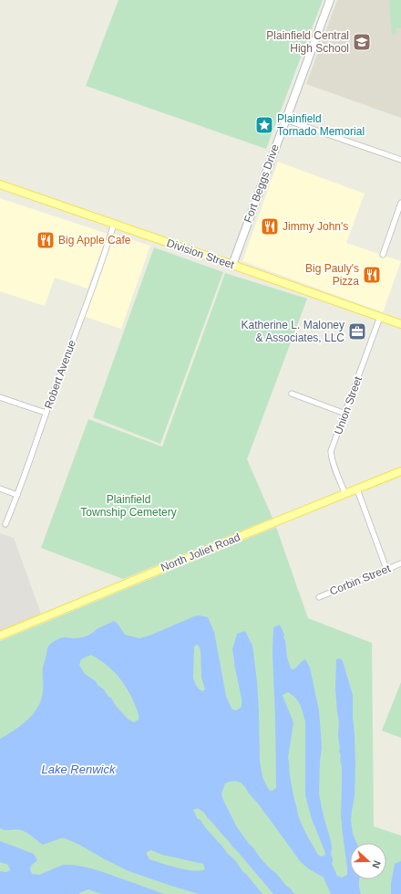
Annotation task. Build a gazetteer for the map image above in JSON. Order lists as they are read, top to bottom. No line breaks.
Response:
{"streets":{"main road":["Division Street","North Joliet Road"],"street":["Fort Beggs Drive","Robert Avenue","Union Street","Corbin Street"]},"crossings":[["Fort Beggs Drive","Division Street"],["Division Street","Robert Avenue"],["Division Street","Union Street"],["Union Street","North Joliet Road"]],"water":["Lake Renwick"],"parks":["Plainfield Township Cemetery"],"places":{"school or university":["Plainfield Central High School"],"place":["Plainfield Tornado Memorial"],"restaurant":["Jimmy John's","Big Apple Cafe","Big Pauly's Pizza"],"office":["Katherine L. Maloney & Associates, LLC"]},"north":"right"}
